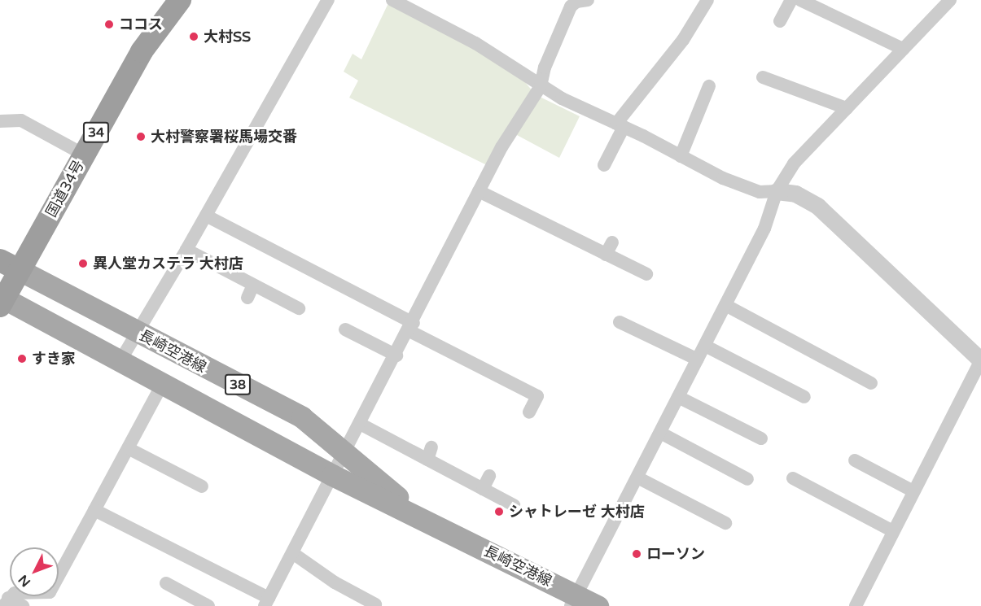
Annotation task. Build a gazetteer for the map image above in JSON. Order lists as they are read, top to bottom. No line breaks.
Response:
{"streets":{"highway":["34","国道34号"],"main road":["長崎空港線","38"]},"crossings":[["国道34号","長崎空港線"]],"places":["ココス","大村SS","大村警察署桜馬場交番","異人堂カステラ 大村店","すき家","シャトレーゼ 大村店","ローソン"],"north":"bottom left"}
